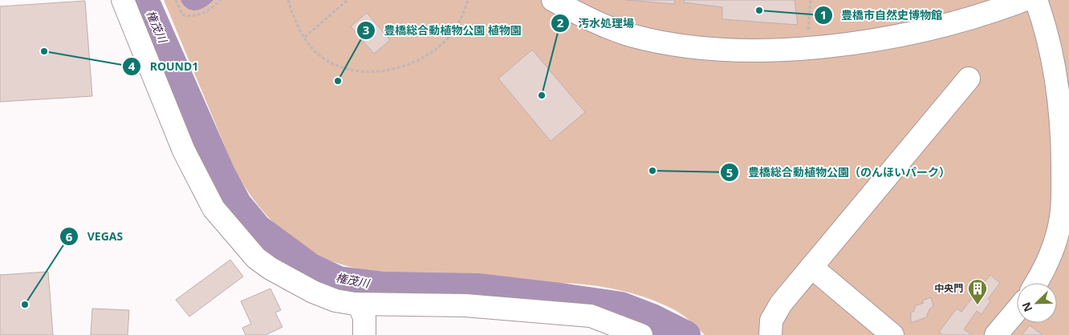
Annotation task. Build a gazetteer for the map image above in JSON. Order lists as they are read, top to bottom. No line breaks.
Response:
{"water":["権茂川"],"places":{"other":["豊橋市自然史博物館","ROUND1","豊橋総合動植物公園 植物園","汚水処理場","豊橋総合動植物公園（のんほいパーク）","VEGAS"],"building":["中央門"]},"north":"bottom left"}
